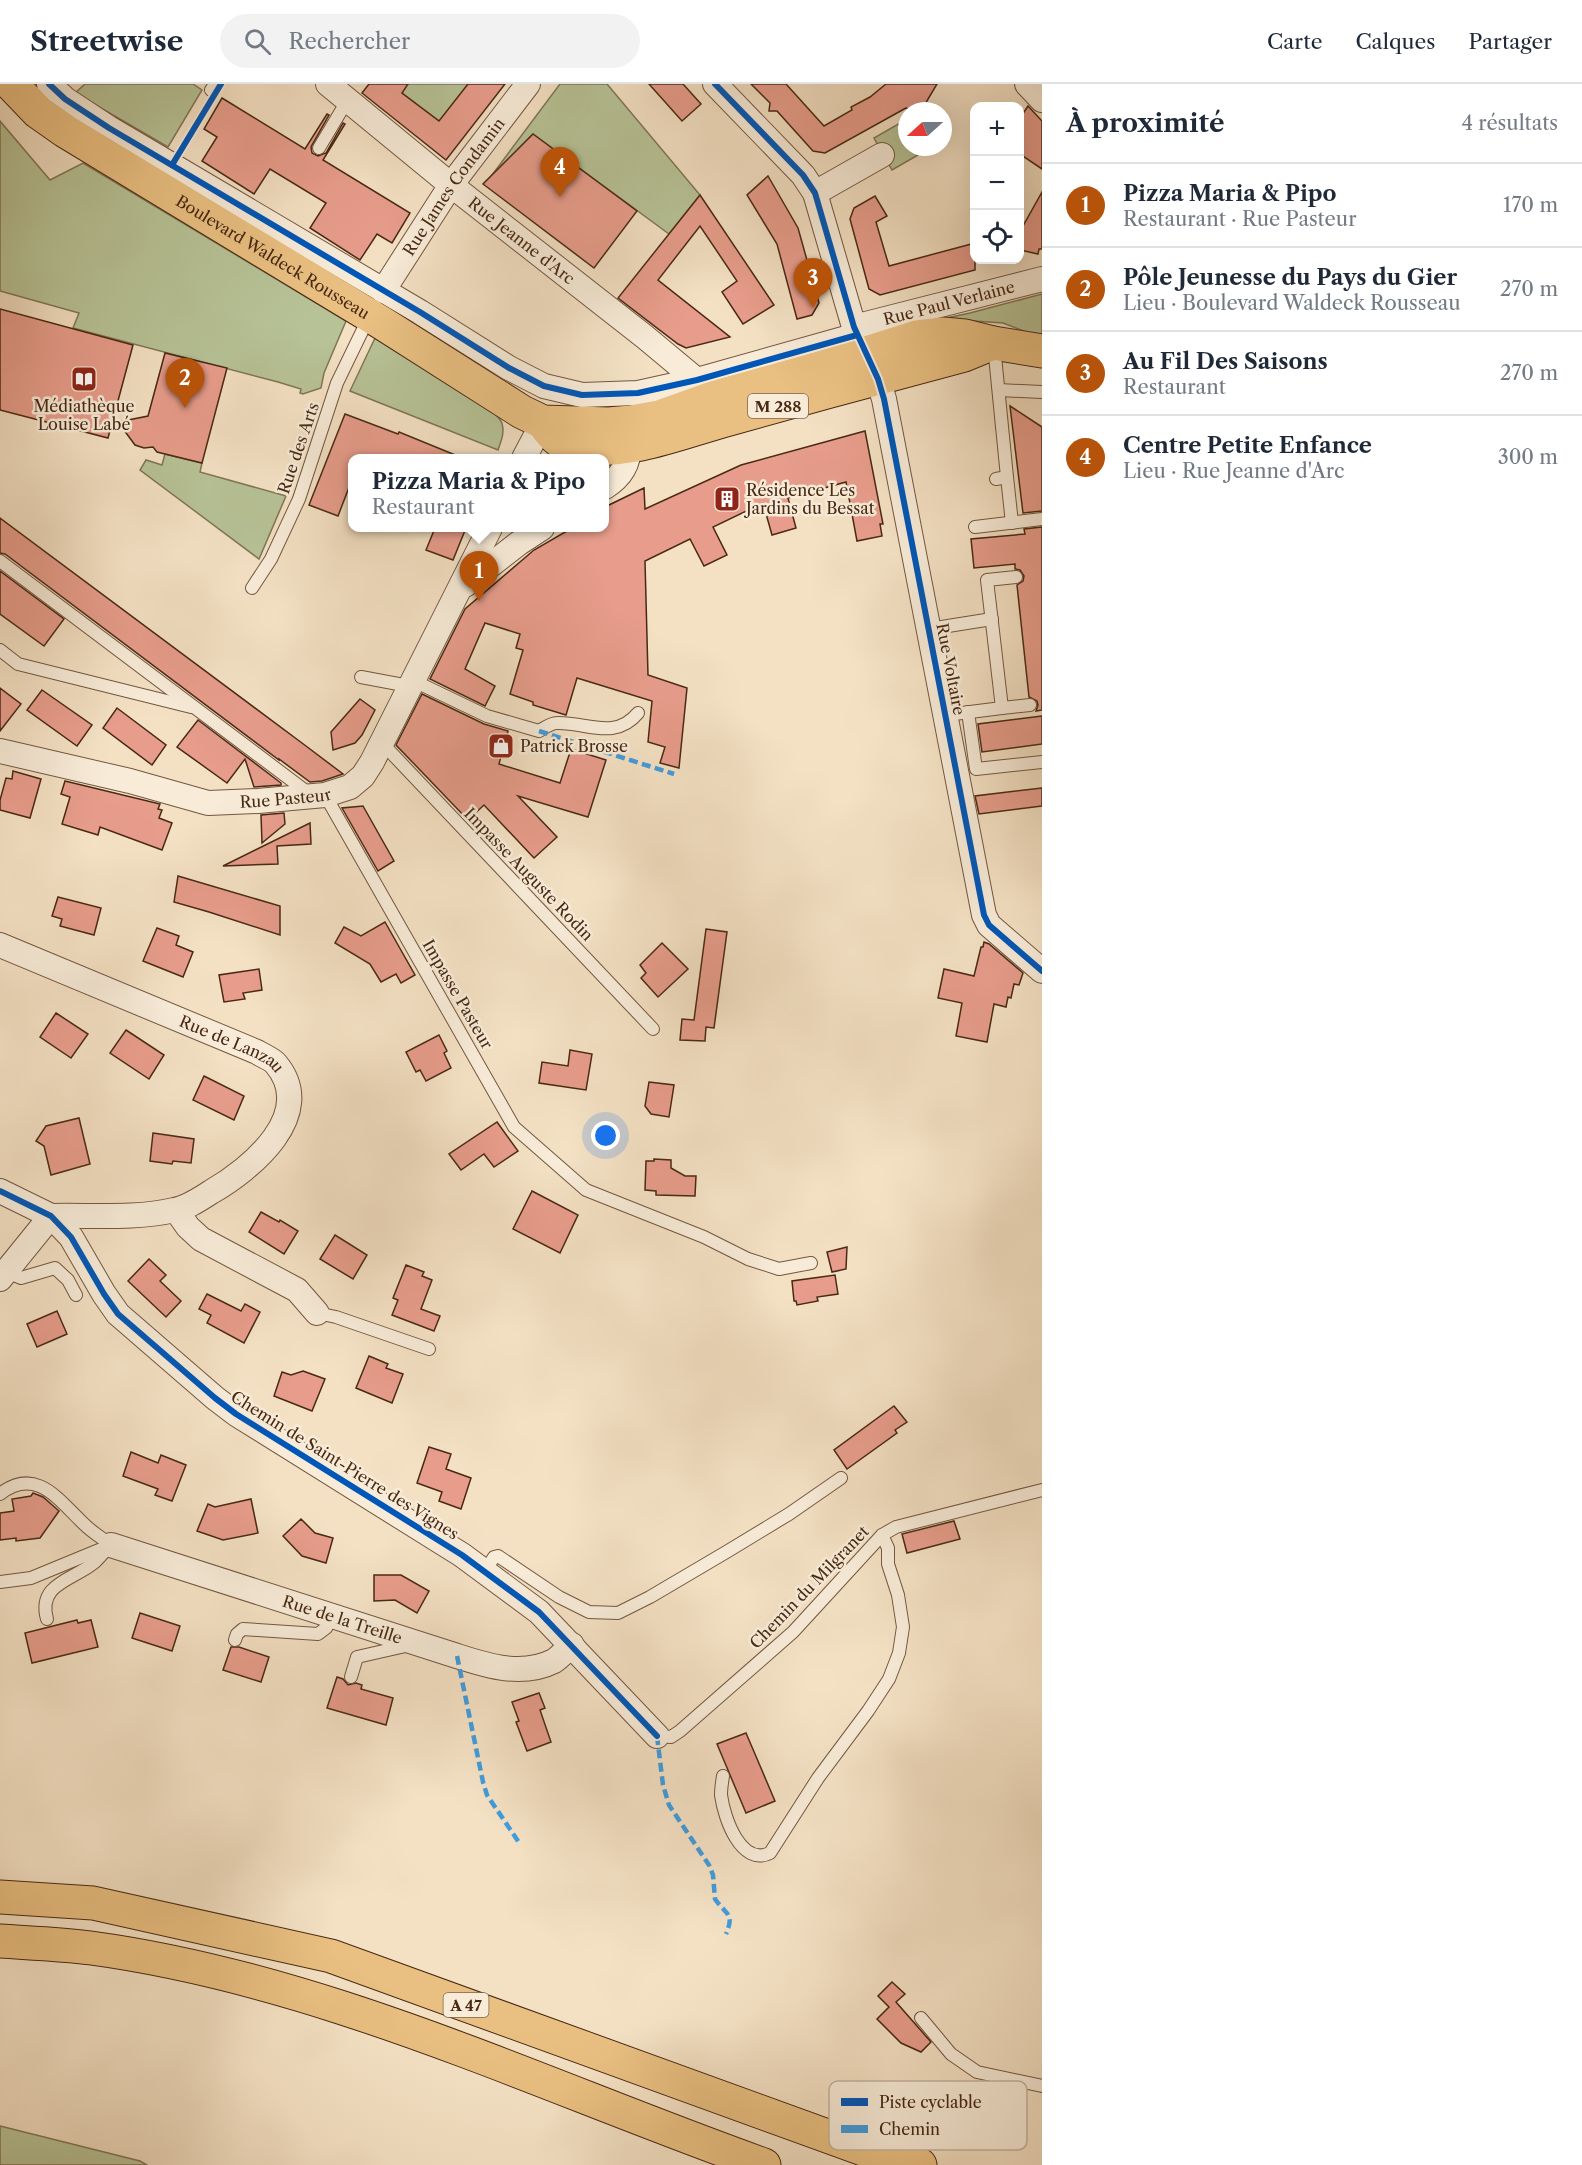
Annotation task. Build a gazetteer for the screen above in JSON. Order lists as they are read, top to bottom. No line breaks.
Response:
{"streets":{"main road":["Boulevard Waldeck Rousseau","M 288","A 47"],"street":["Rue James Condamin","Rue Jeanne d'Arc","Rue Paul Verlaine","Rue Voltaire","Rue Pasteur","Rue de Lanzau","Chemin de Saint-Pierre des Vignes","Rue de la Treille"],"lane":["Rue des Arts","Impasse Auguste Rodin","Impasse Pasteur","Chemin du Milgranet"]},"crossings":[["Rue James Condamin","Rue Jeanne d'Arc"],["Rue James Condamin","Boulevard Waldeck Rousseau"],["Rue James Condamin","Rue des Arts"],["Rue Jeanne d'Arc","Boulevard Waldeck Rousseau"],["Boulevard Waldeck Rousseau","Rue Paul Verlaine"],["Boulevard Waldeck Rousseau","Rue des Arts"],["Boulevard Waldeck Rousseau","Rue Voltaire"],["Rue Paul Verlaine","Rue Voltaire"],["Rue Pasteur","Impasse Auguste Rodin"],["Rue Pasteur","Impasse Pasteur"],["Rue de Lanzau","Chemin de Saint-Pierre des Vignes"],["Chemin de Saint-Pierre des Vignes","Chemin du Milgranet"],["Chemin de Saint-Pierre des Vignes","Rue de la Treille"]],"places":{"library":["Médiathèque Louise Labé"],"building":["Résidence Les Jardins du Bessat"],"shop":["Patrick Brosse"]},"legend":["Piste cyclable","Chemin"],"north":"left","page":{"header":"Streetwise","search":"Rechercher","nav":["Carte","Calques","Partager"],"heading":["À proximité","4 résultats"],"map_buttons":["+","−"],"pins":["4","3","2","1"],"list":[{"mark":"1","name":"Pizza Maria & Pipo","note":"Restaurant · Rue Pasteur","value":"170 m"},{"mark":"2","name":"Pôle Jeunesse du Pays du Gier","note":"Lieu · Boulevard Waldeck Rousseau","value":"270 m"},{"mark":"3","name":"Au Fil Des Saisons","note":"Restaurant","value":"270 m"},{"mark":"4","name":"Centre Petite Enfance","note":"Lieu · Rue Jeanne d'Arc","value":"300 m"}],"popup":["Pizza Maria & Pipo","Restaurant"]}}
